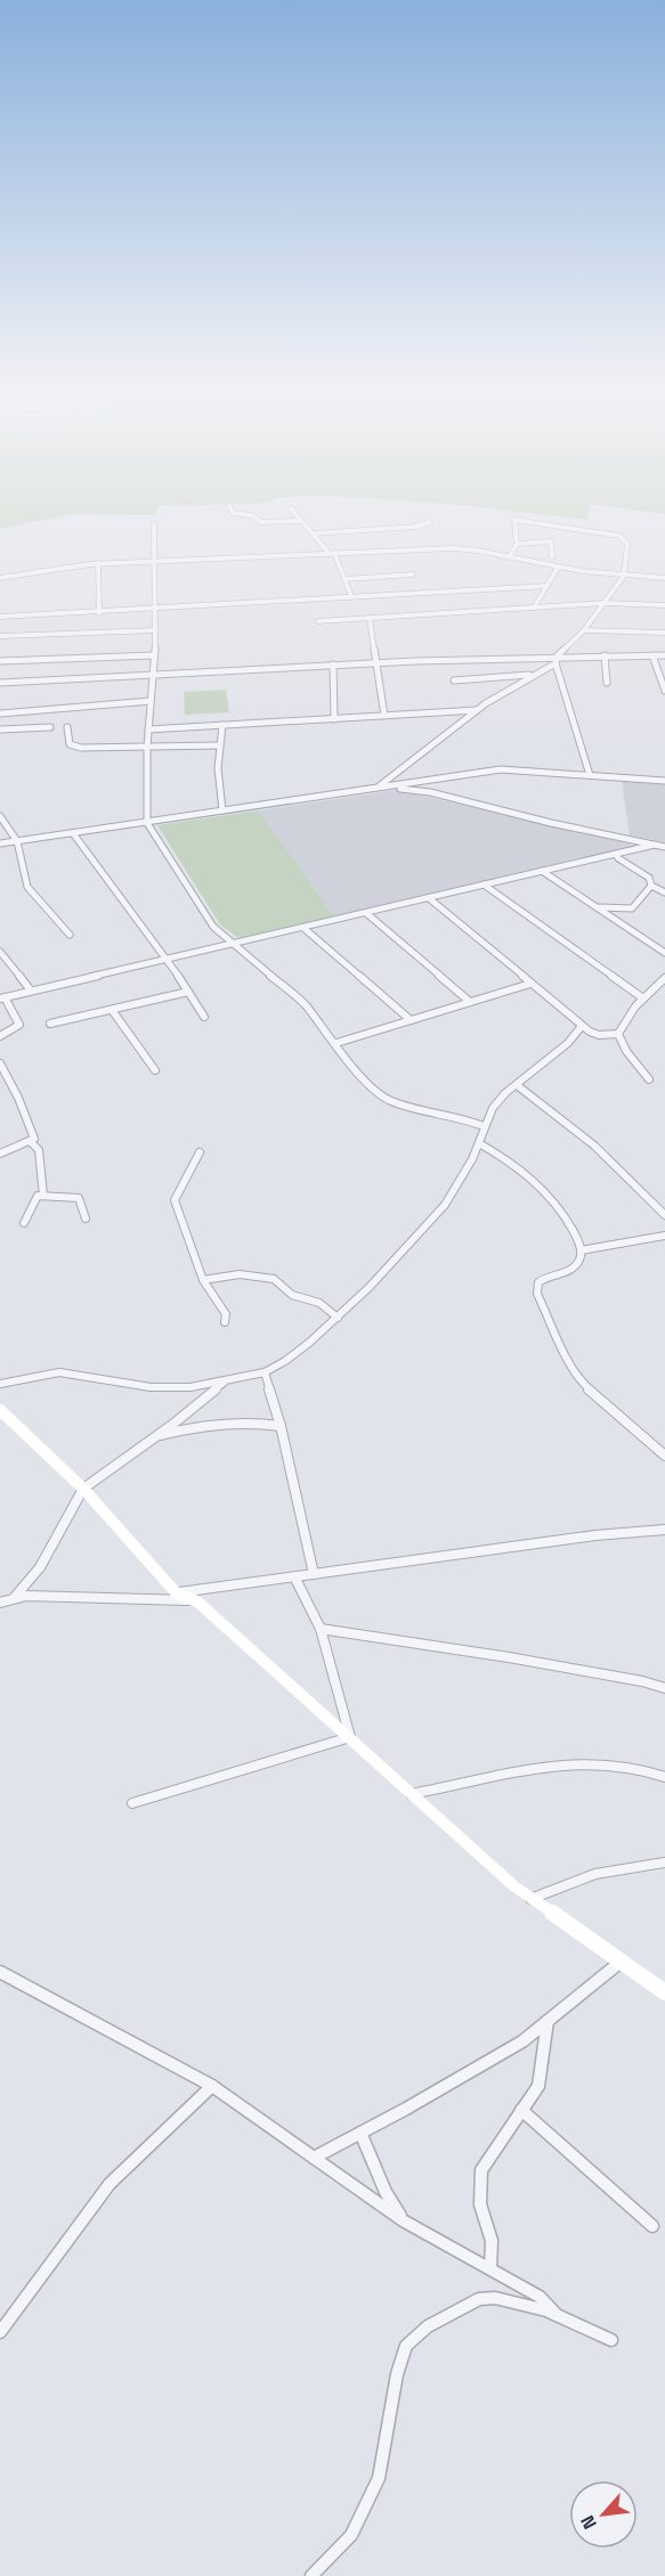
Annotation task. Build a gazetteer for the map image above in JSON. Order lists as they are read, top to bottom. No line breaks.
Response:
{"north":"bottom left"}
